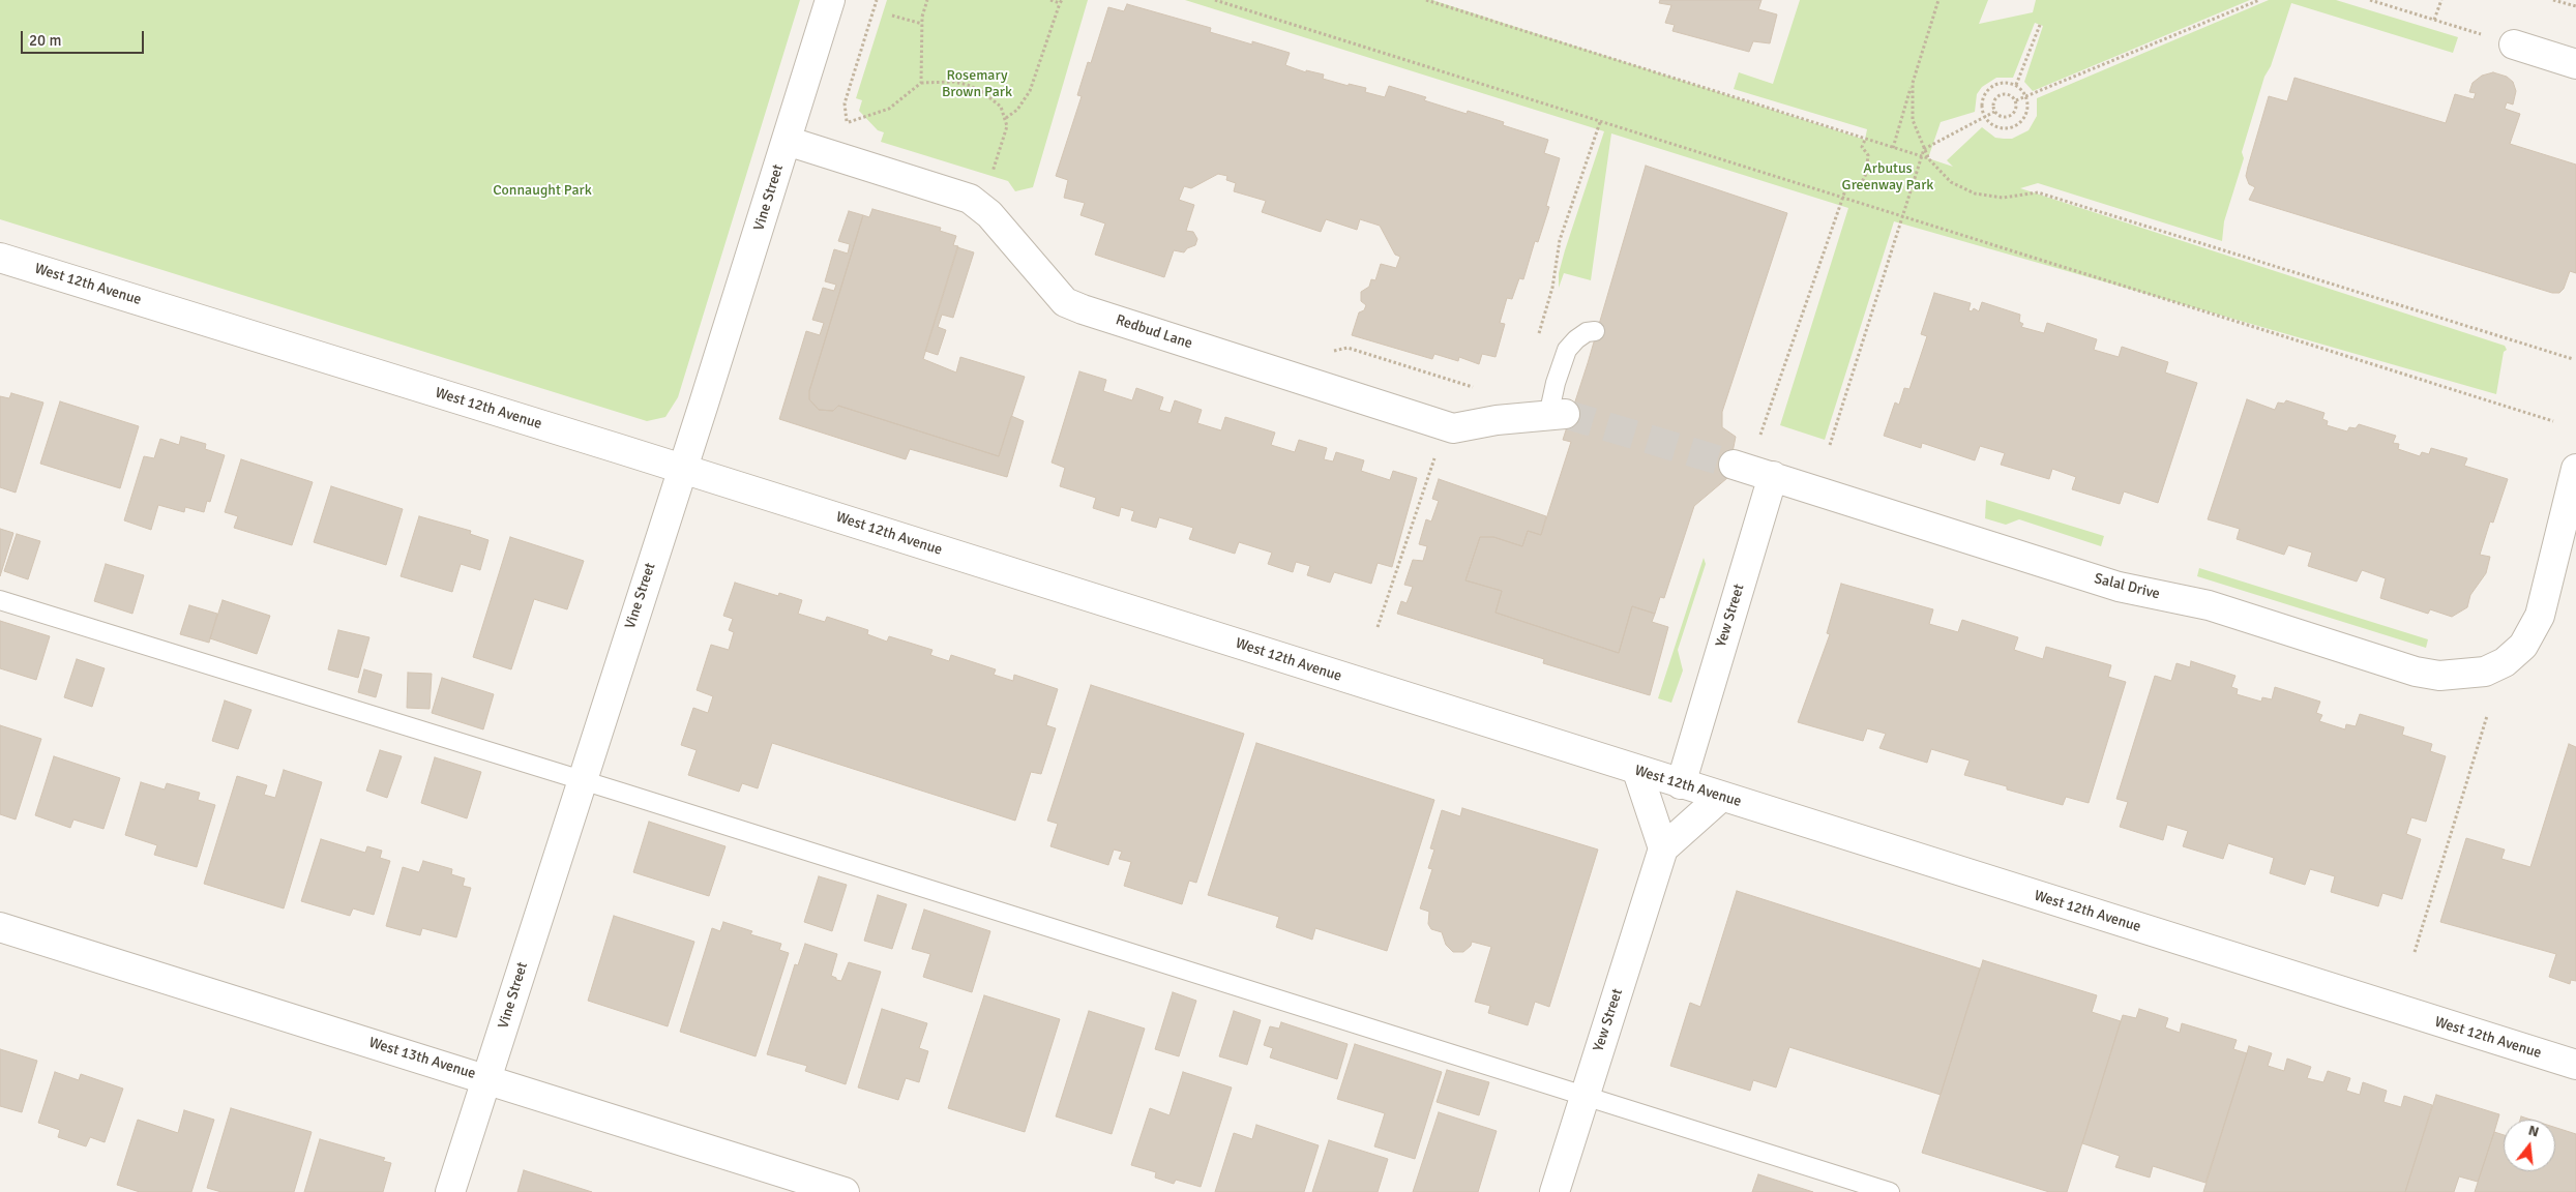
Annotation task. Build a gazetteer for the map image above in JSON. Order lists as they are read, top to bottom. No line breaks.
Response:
{"streets":{"street":["Vine Street","West 12th Avenue","Redbud Lane","Salal Drive","Yew Street","West 13th Avenue"]},"crossings":[["Vine Street","West 12th Avenue"],["Vine Street","Redbud Lane"],["Vine Street","West 13th Avenue"],["West 12th Avenue","Yew Street"],["Salal Drive","Yew Street"]],"parks":["Rosemary Brown Park","Arbutus Greenway Park","Connaught Park"],"scale_bar":"20 m","north":"top"}
